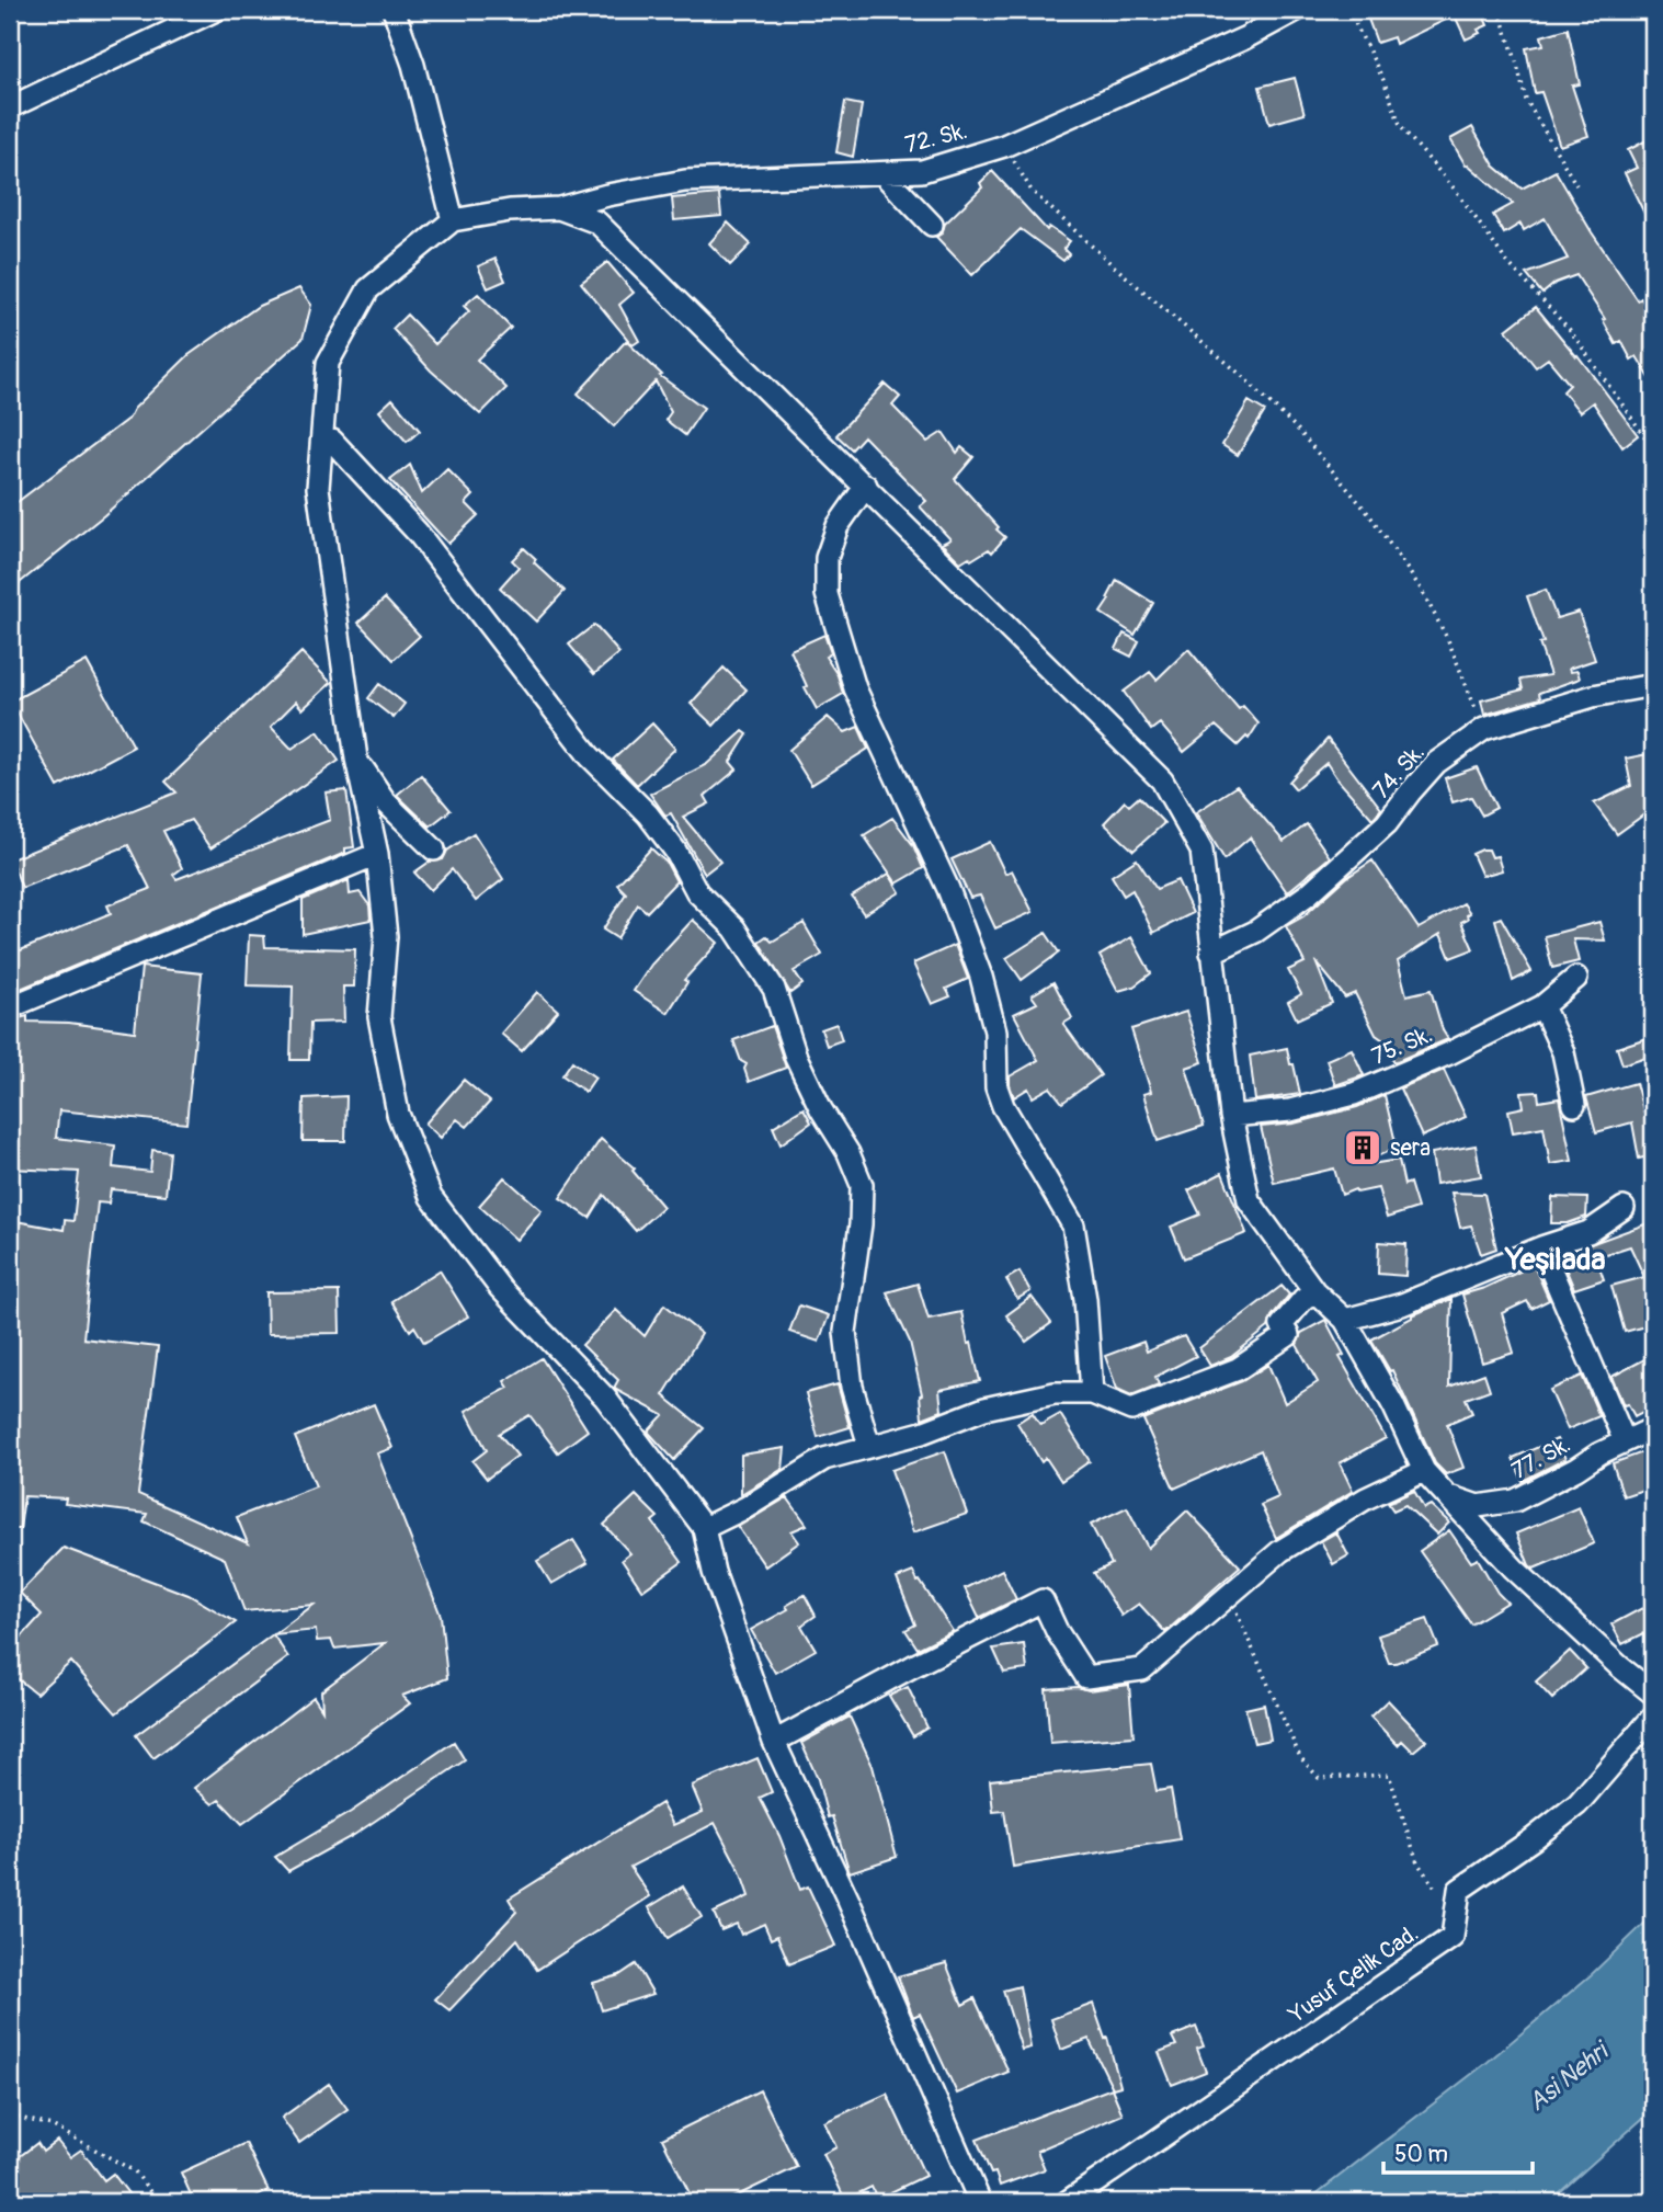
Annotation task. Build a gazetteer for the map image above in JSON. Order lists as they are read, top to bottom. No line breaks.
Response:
{"streets":{"street":["72. Sk.","74. Sk.","75. Sk.","77. Sk.","Yusuf Çelik Cad."]},"districts":["Yeşilada"],"water":["Asi Nehri"],"places":{"building":["sera"]},"scale_bar":"50 m"}
